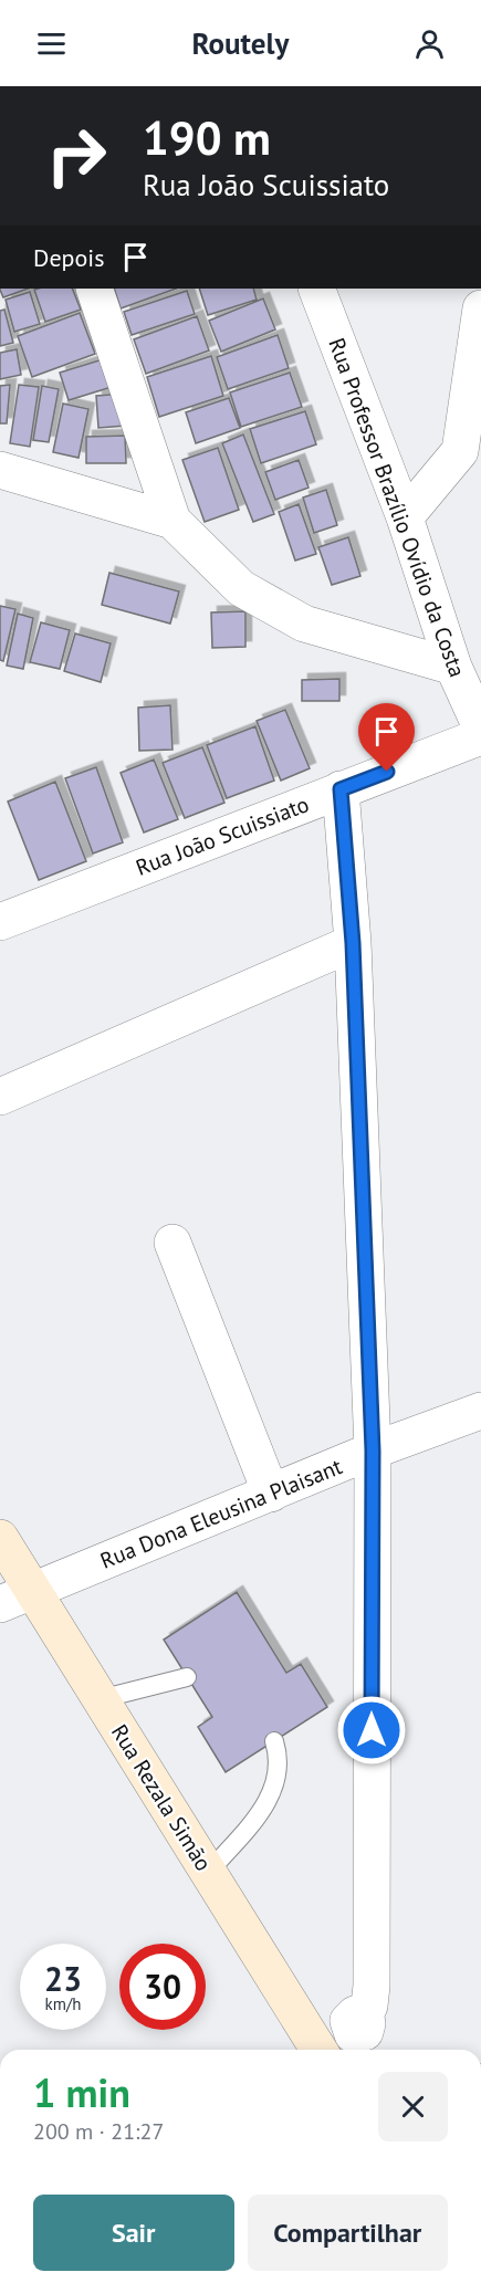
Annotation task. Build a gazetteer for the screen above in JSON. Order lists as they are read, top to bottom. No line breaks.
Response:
{"streets":{"main road":["Rua Rezala Simão"],"street":["Rua Professor Brazílio Ovídio da Costa","Rua João Scuissiato","Rua Dona Eleusina Plaisant"]},"crossings":[["Rua Dona Eleusina Plaisant","Rua Rezala Simão"]],"page":{"header":"Routely","turn":["190 m","Rua João Scuissiato"],"then":"Depois","speed":"23 km/h","limit":"30","heading":["1 min","200 m · 21:27"],"buttons":["Sair","Compartilhar"]}}
